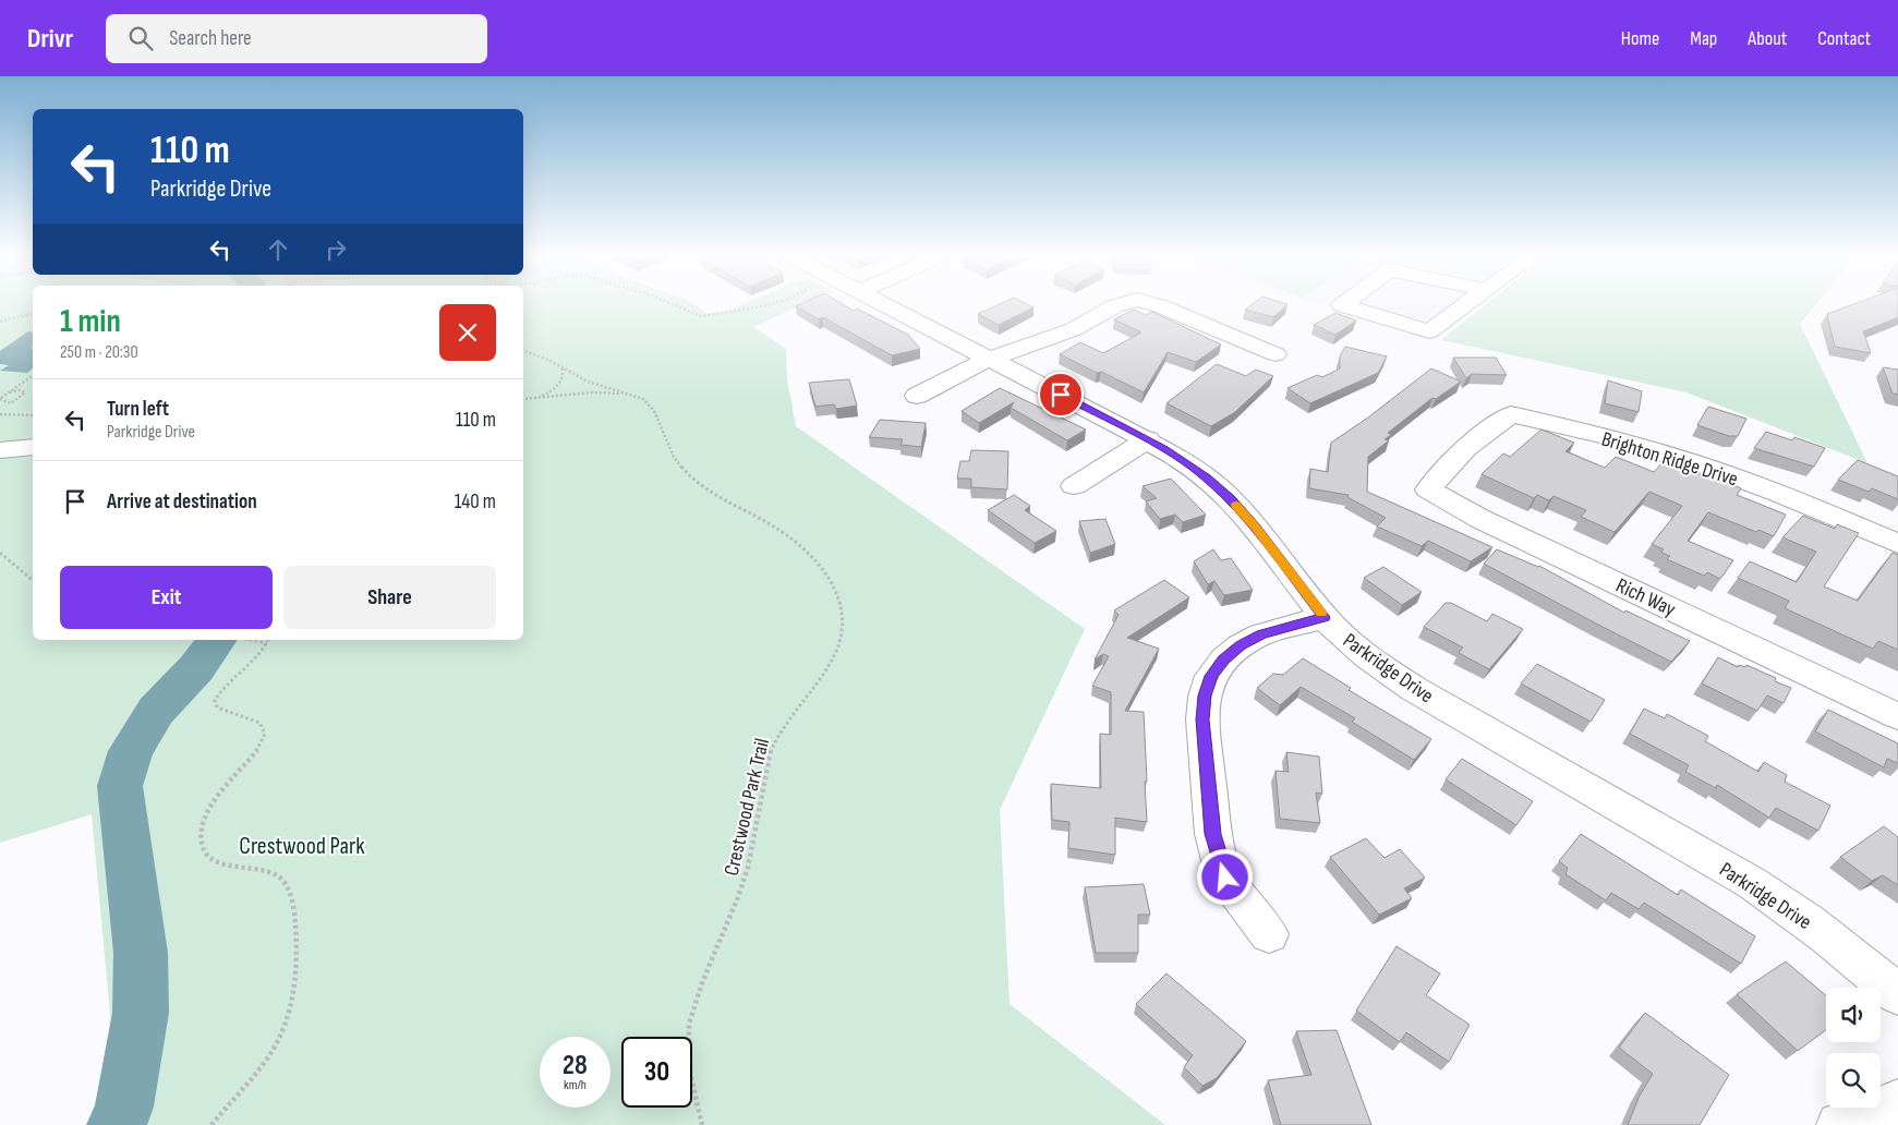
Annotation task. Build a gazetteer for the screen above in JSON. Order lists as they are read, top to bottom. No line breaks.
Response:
{"streets":{"street":["Brighton Ridge Drive","Rich Way","Parkridge Drive"],"path":["Crestwood Park Trail"]},"crossings":[["Brighton Ridge Drive","Rich Way"]],"parks":["Crestwood Park"],"page":{"header":"Drivr","search":"Search here","nav":["Home","Map","About","Contact"],"turn":["110 m","Parkridge Drive"],"heading":["1 min","250 m · 20:30"],"list":[{"name":"Turn left","note":"Parkridge Drive","value":"110 m"},{"name":"Arrive at destination","value":"140 m"}],"buttons":["Exit","Share"],"speed":"28 km/h","limit":"30"}}
